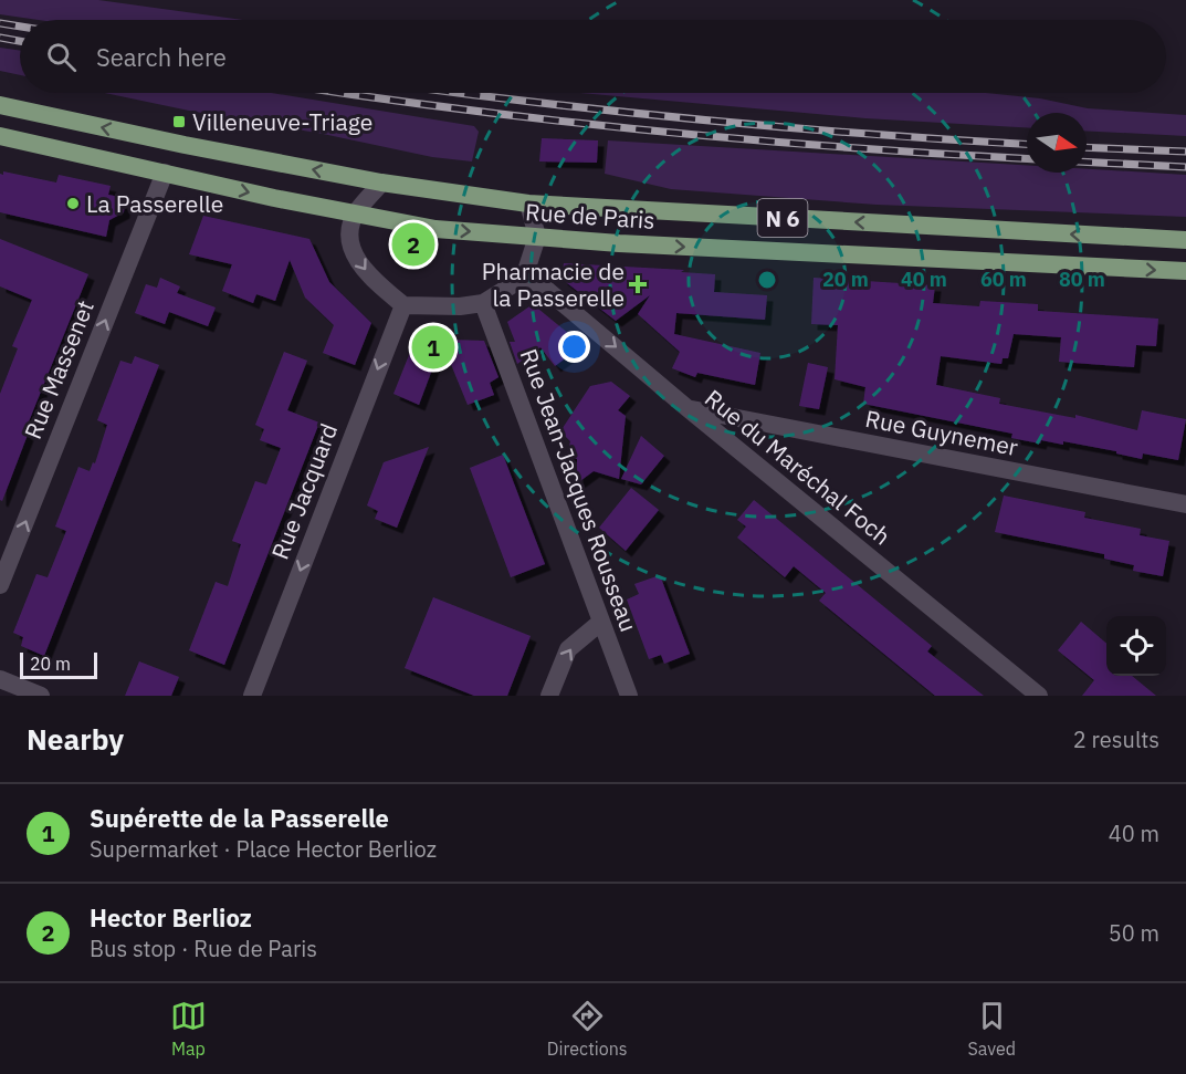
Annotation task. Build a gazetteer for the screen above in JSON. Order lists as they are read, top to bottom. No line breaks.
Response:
{"streets":{"main road":["Rue de Paris","N 6"],"street":["Rue Massenet","Rue Guynemer","Rue du Maréchal Foch","Rue Jean-Jacques Rousseau","Rue Jacquard"]},"crossings":[["Rue de Paris","Rue Massenet"],["Rue Guynemer","Rue du Maréchal Foch"]],"one_way":["Rue Massenet","Rue Jacquard"],"places":{"transit":["Villeneuve-Triage"],"other":["La Passerelle"],"health":["Pharmacie de la Passerelle"]},"scale_bar":"20 m","north":"right","page":{"search":"Search here","pins":["2","1"],"scale":"20 m","heading":["Nearby","2 results"],"list":[{"mark":"1","name":"Supérette de la Passerelle","note":"Supermarket · Place Hector Berlioz","value":"40 m"},{"mark":"2","name":"Hector Berlioz","note":"Bus stop · Rue de Paris","value":"50 m"}],"nav":["Map","Directions","Saved"]},"rings":["20 m","40 m","60 m","80 m"]}
